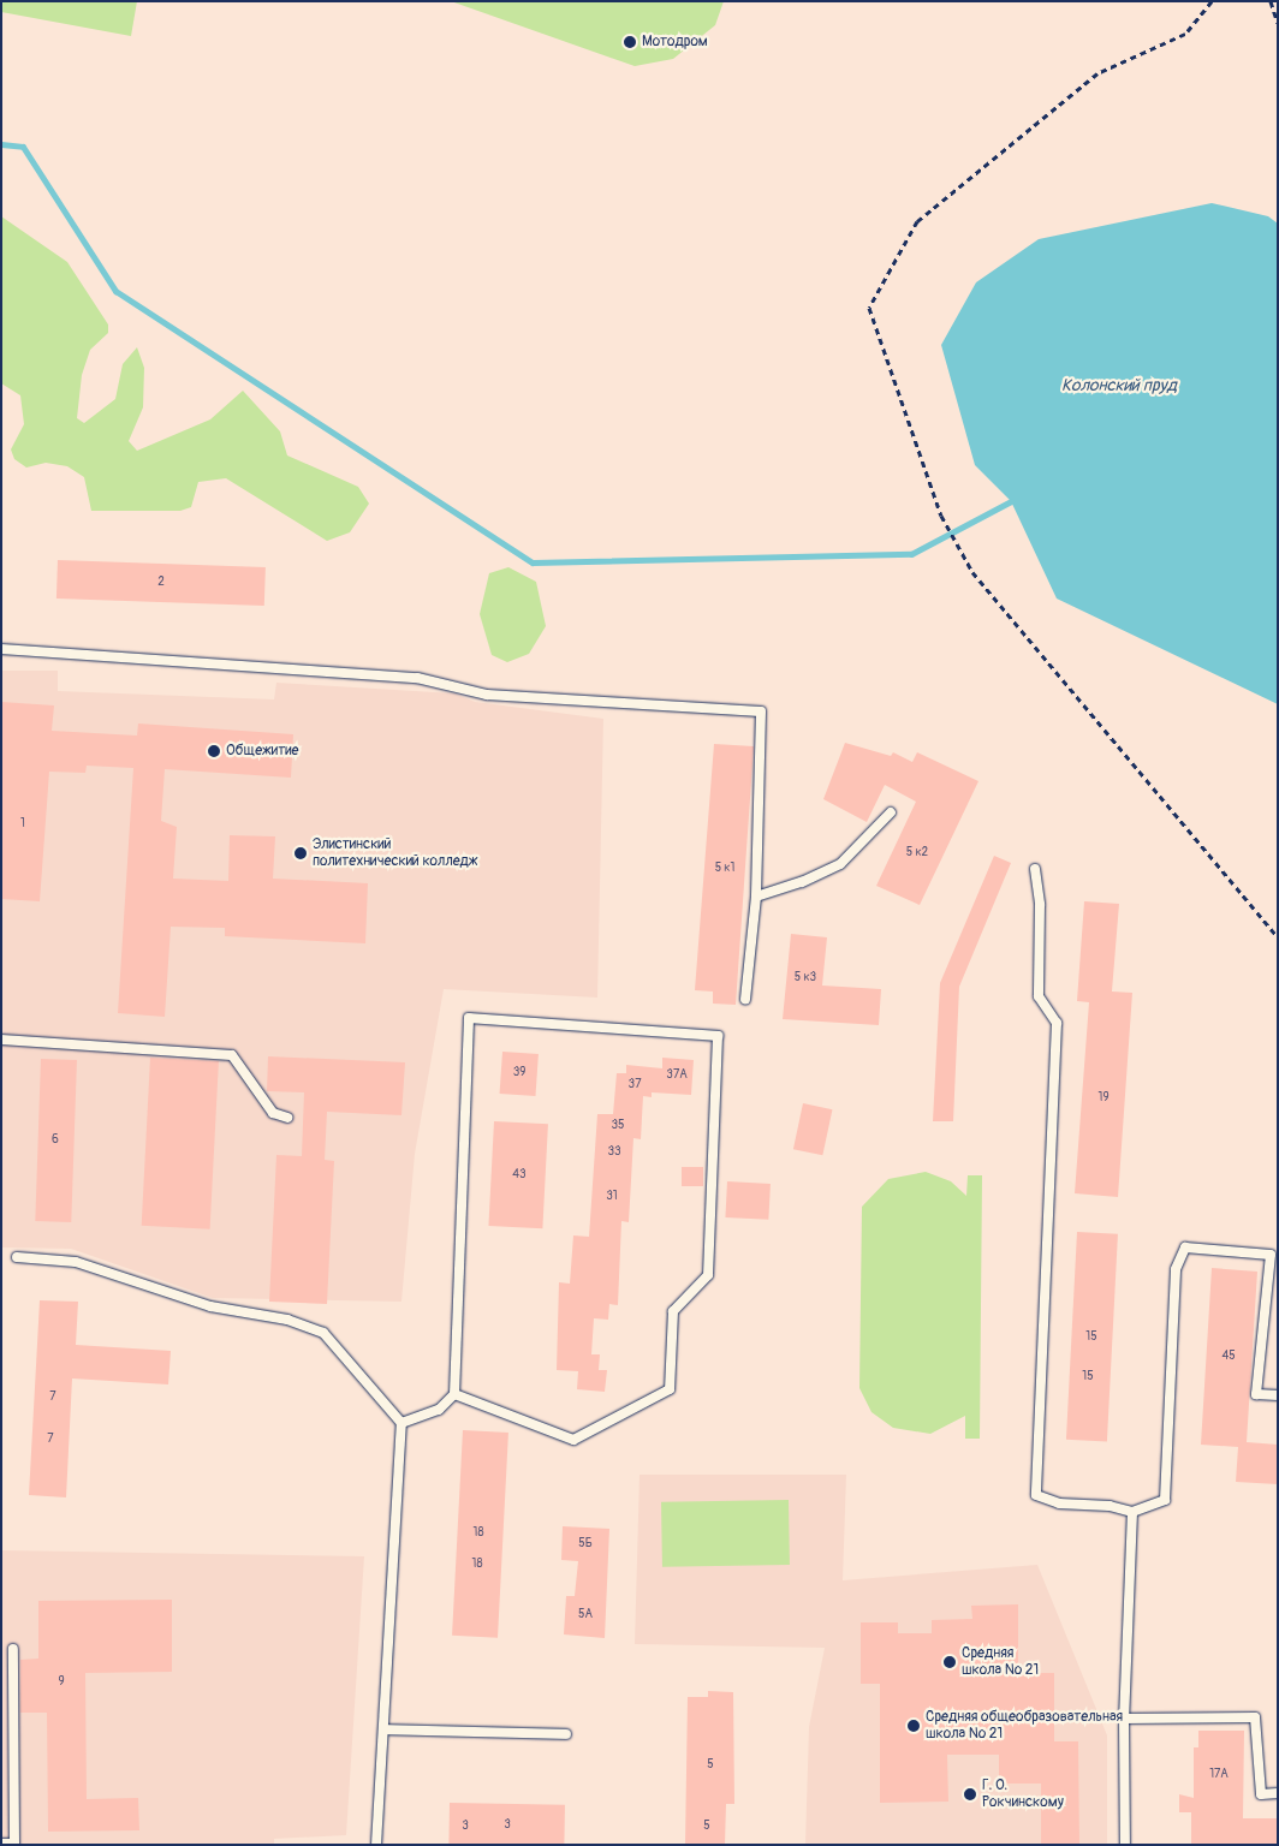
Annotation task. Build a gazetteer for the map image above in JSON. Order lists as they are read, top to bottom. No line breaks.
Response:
{"water":["Колонский пруд"],"places":["Мотодром","Общежитие","Элистинский политехнический колледж","Средняя школа № 21","Средняя общеобразовательная школа № 21","Г. О. Рокчинскому"],"house_numbers":["2","1","5 к2","5 к1","5 к3","39","37А","37","19","35","6","33","43","31","15","45","15","7","7","18","5Б","18","5А","9","5","17А","3","3","5"]}
